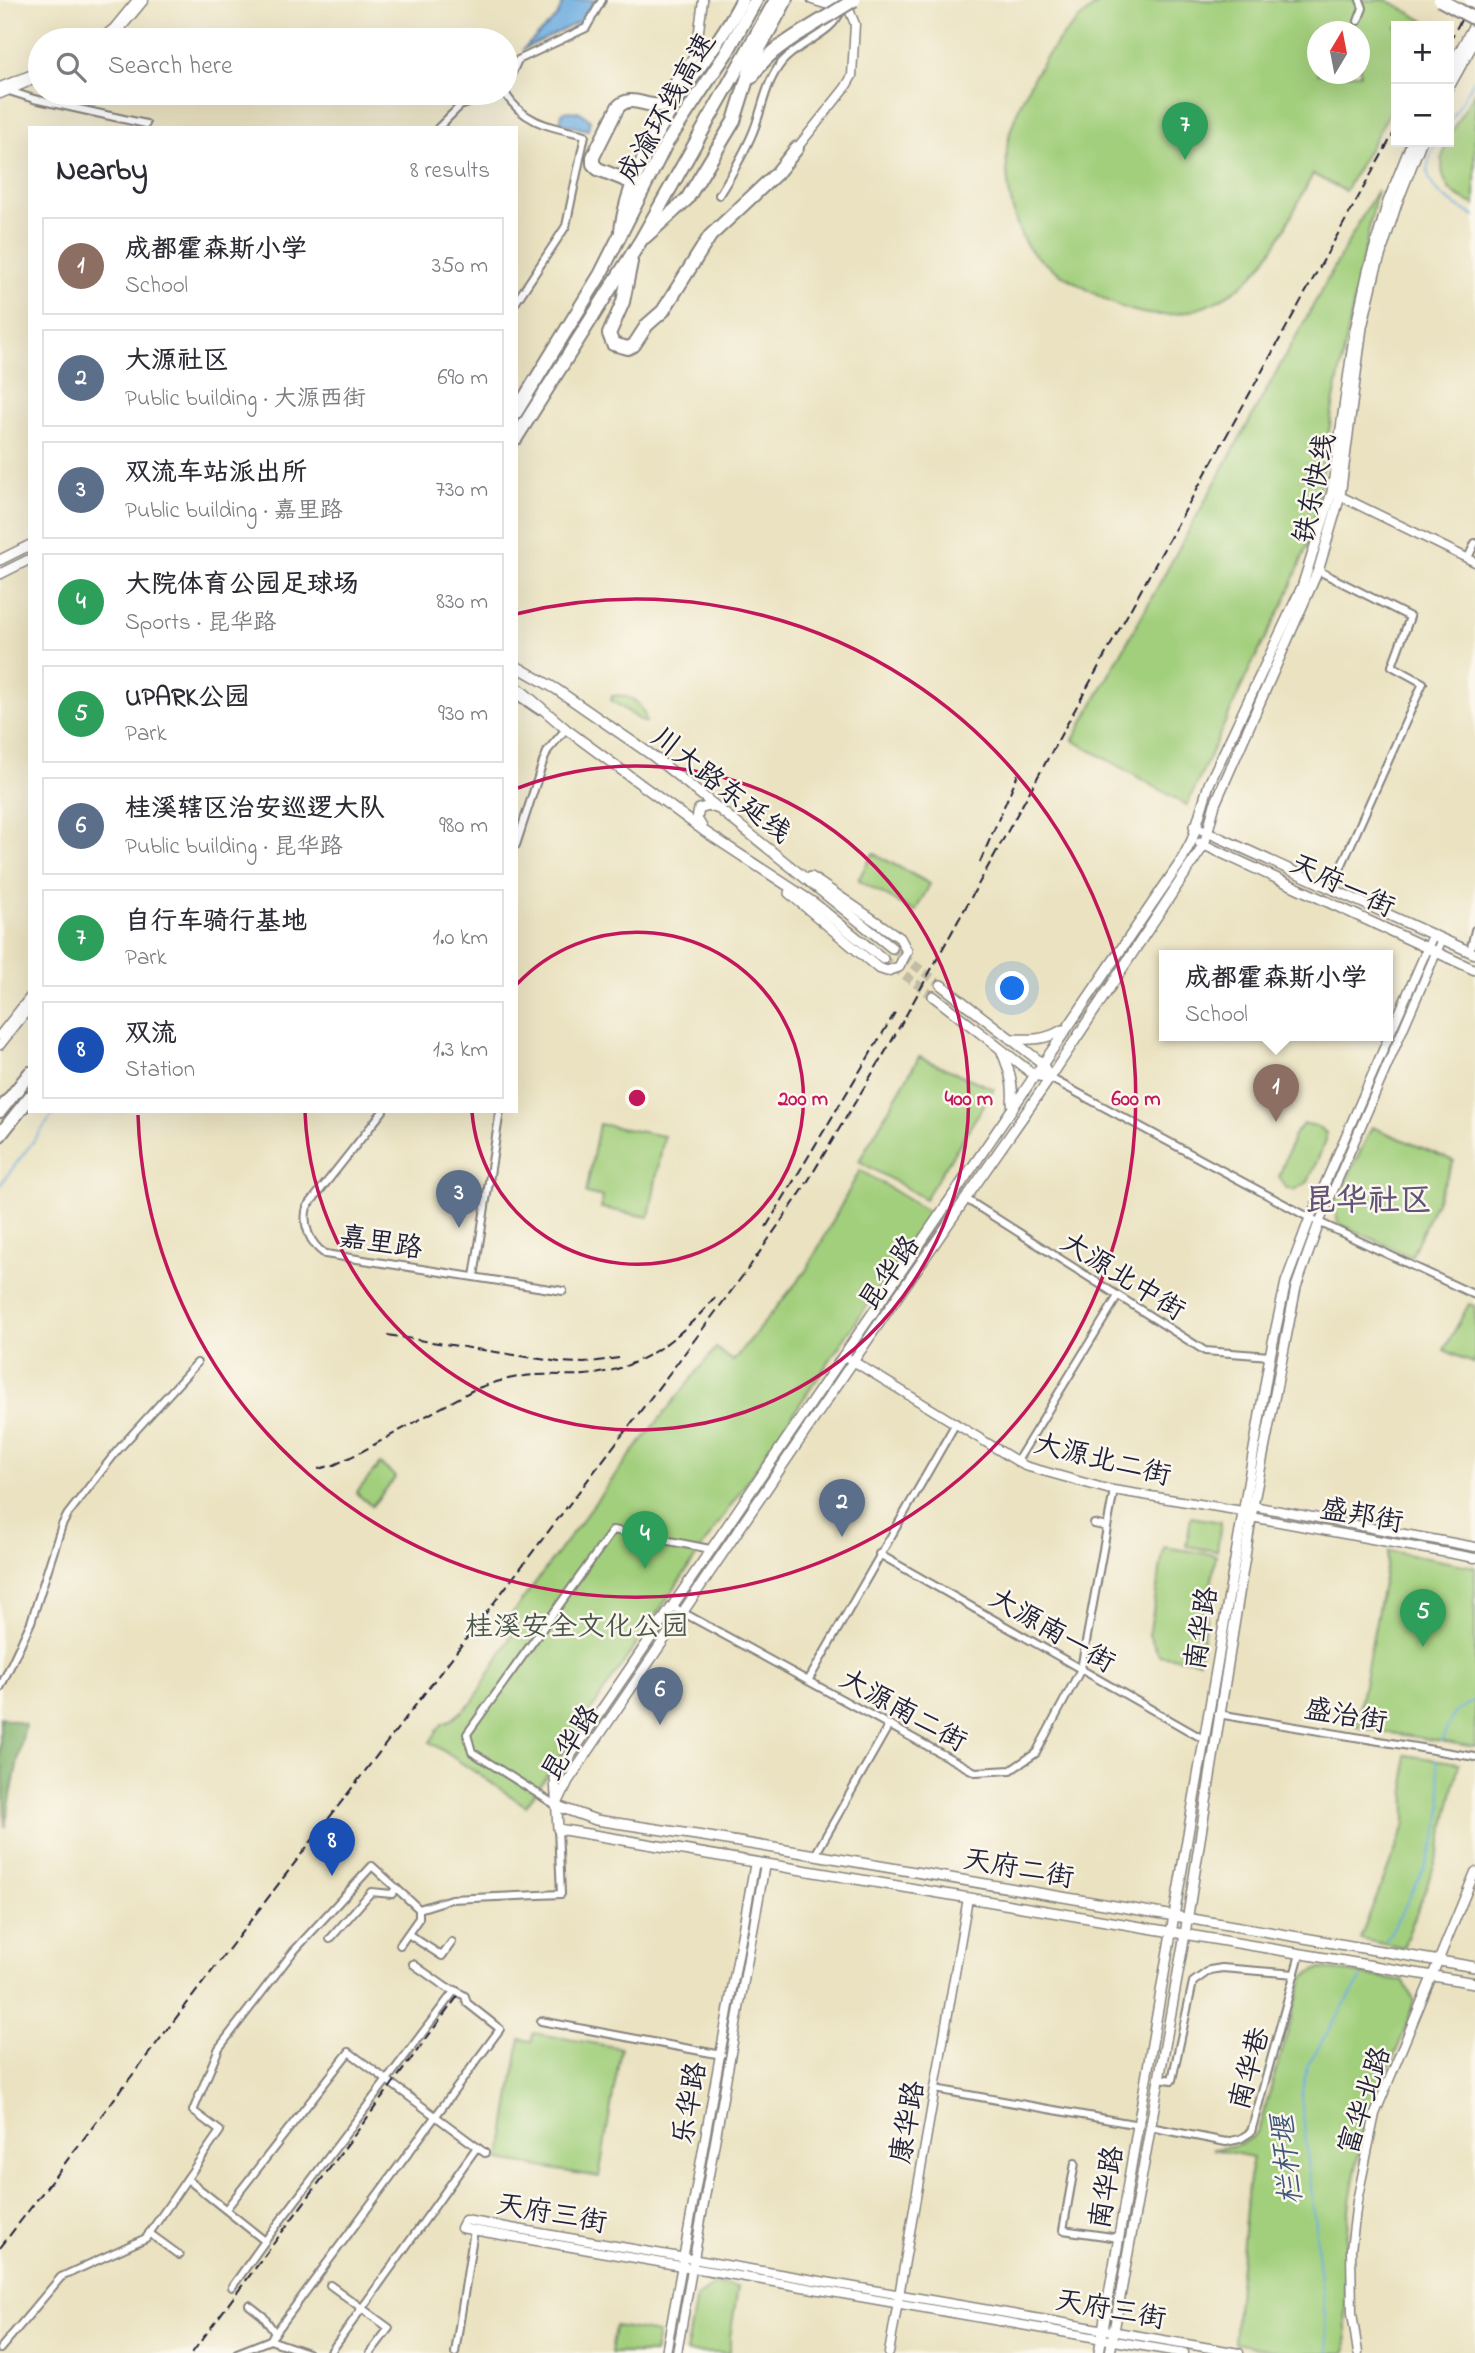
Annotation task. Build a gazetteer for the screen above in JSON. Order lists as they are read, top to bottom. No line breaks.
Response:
{"streets":{"highway":["成渝环线高速"],"main road":["铁东快线","川大路东延线","天府一街","昆华路","南华路","天府二街"],"street":["嘉里路","大源北中街","大源北二街","盛邦街","大源南一街","大源南二街","盛治街","南华巷","富华北路","乐华路","康华路","天府三街"]},"crossings":[["铁东快线","天府一街"],["铁东快线","昆华路"],["天府一街","昆华路"],["昆华路","大源北中街"],["昆华路","大源北二街"],["昆华路","大源南二街"],["昆华路","天府二街"],["大源北中街","南华路"],["大源北二街","盛邦街"],["大源北二街","南华路"],["大源北二街","大源南二街"],["盛邦街","南华路"],["南华路","大源南一街"],["南华路","盛治街"],["南华路","天府二街"],["南华路","南华巷"],["南华路","天府三街"],["大源南一街","大源南二街"],["天府二街","南华巷"],["天府二街","富华北路"],["天府二街","乐华路"],["天府二街","康华路"],["乐华路","天府三街"],["康华路","天府三街"]],"districts":["昆华社区"],"water":["栏杆堰"],"parks":["桂溪安全文化公园"],"north":"top","page":{"map_buttons":["+","−"],"search":"Search here","pins":["7","1","3","2","4","5","6","8"],"heading":["Nearby","8 results"],"list":[{"mark":"1","name":"成都霍森斯小学","note":"School","value":"350 m"},{"mark":"2","name":"大源社区","note":"Public building · 大源西街","value":"690 m"},{"mark":"3","name":"双流车站派出所","note":"Public building · 嘉里路","value":"730 m"},{"mark":"4","name":"大院体育公园足球场","note":"Sports · 昆华路","value":"830 m"},{"mark":"5","name":"UPARK公园","note":"Park","value":"930 m"},{"mark":"6","name":"桂溪辖区治安巡逻大队","note":"Public building · 昆华路","value":"980 m"},{"mark":"7","name":"自行车骑行基地","note":"Park","value":"1.0 km"},{"mark":"8","name":"双流","note":"Station","value":"1.3 km"}],"popup":["成都霍森斯小学","School"]},"rings":["200 m","400 m","600 m"]}
